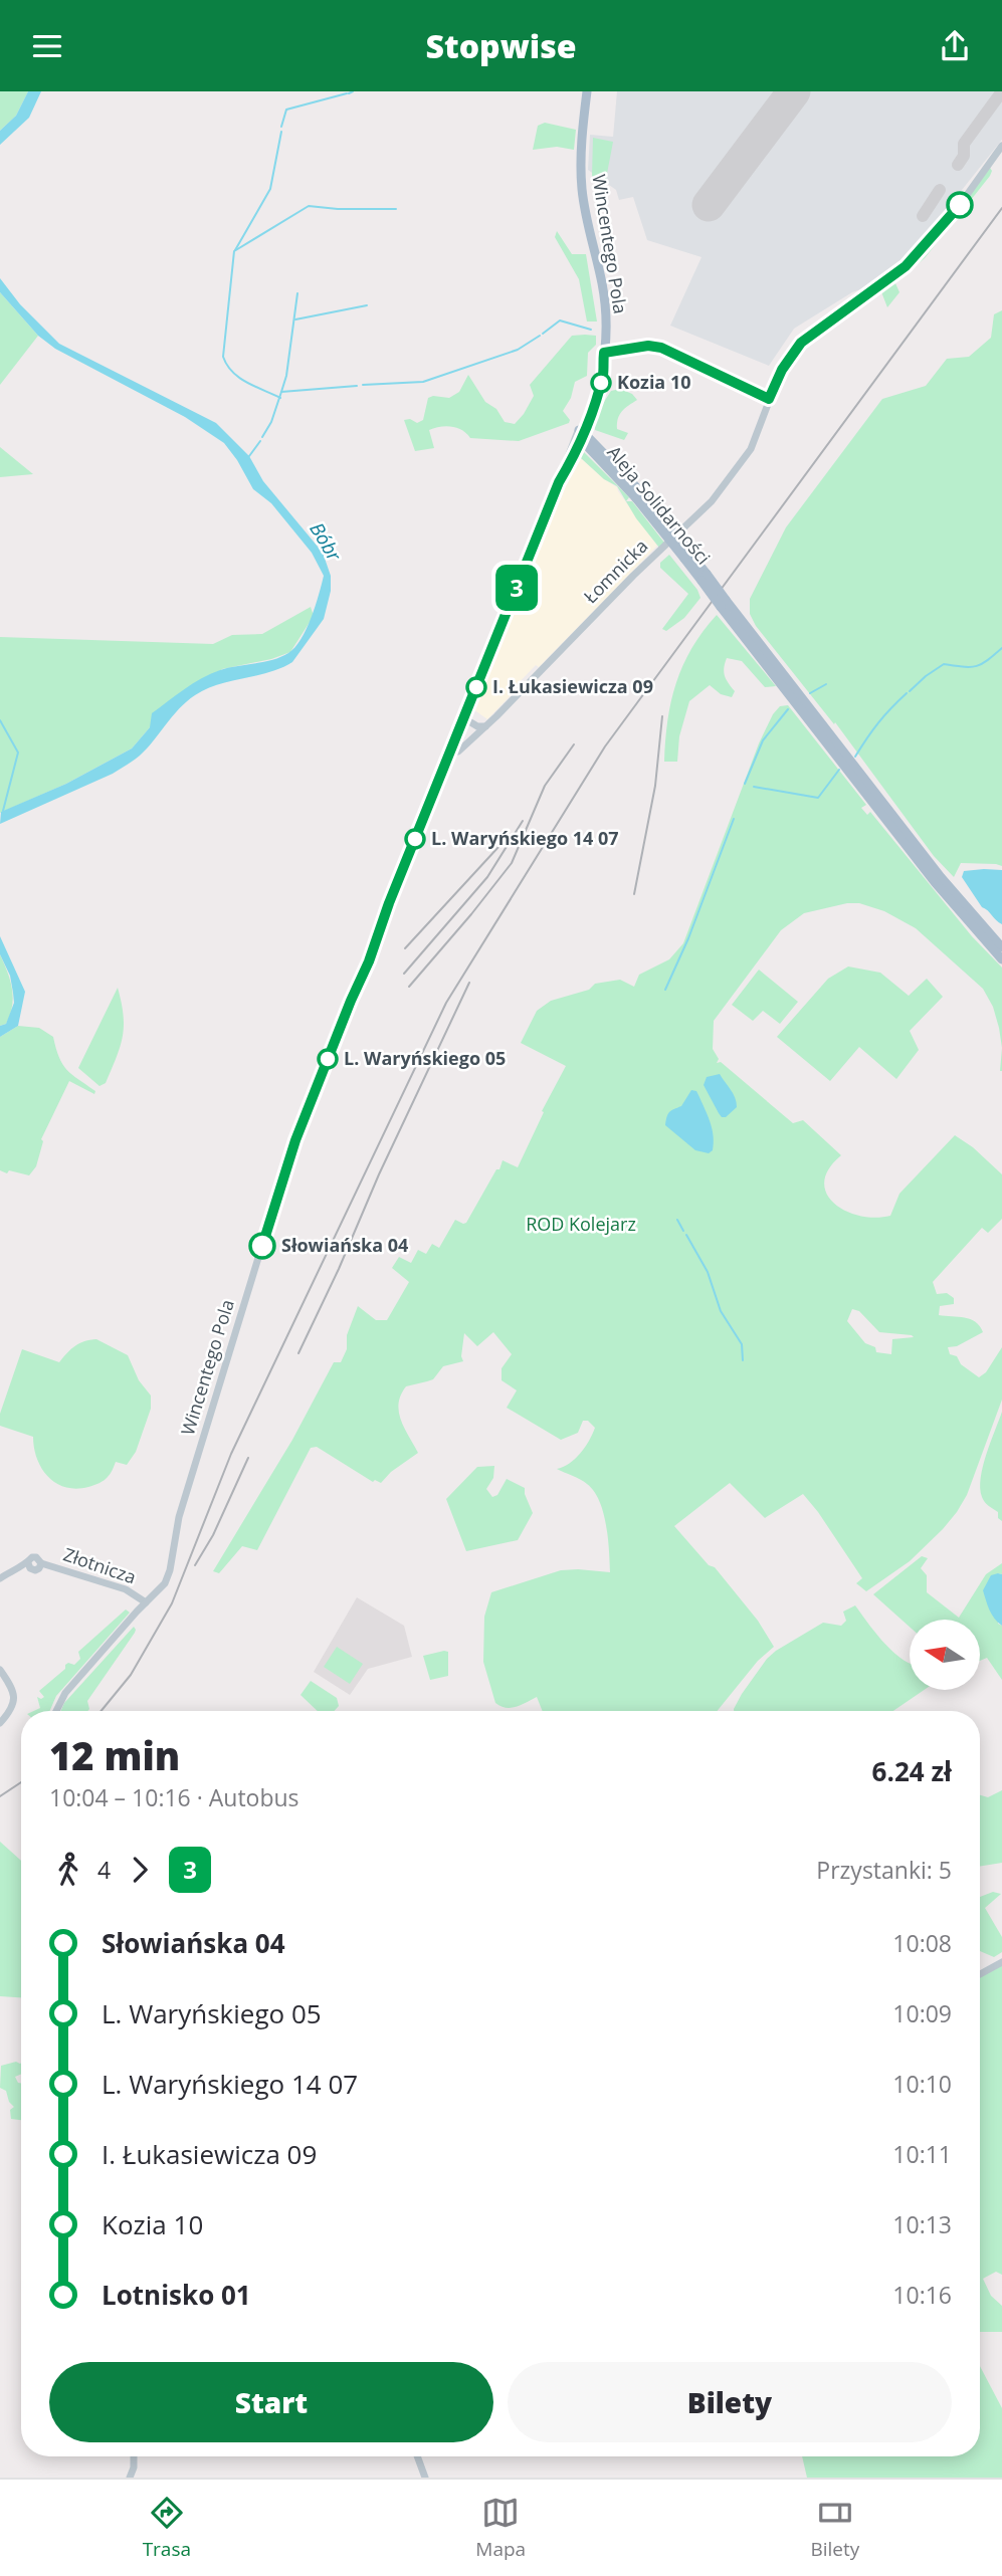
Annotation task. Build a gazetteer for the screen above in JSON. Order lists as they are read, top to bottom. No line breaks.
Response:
{"streets":{"main road":["Wincentego Pola","Aleja Solidarności"],"street":["Łomnicka","Złotnicza"]},"crossings":[["Wincentego Pola","Aleja Solidarności"],["Wincentego Pola","Łomnicka"],["Wincentego Pola","Złotnicza"]],"water":["Bóbr"],"parks":["ROD Kolejarz"],"places":["Kozia 10","I. Łukasiewicza 09","L. Waryńskiego 14 07","L. Waryńskiego 05","Słowiańska 04"],"lines":["bus line 3"],"north":"left","page":{"header":"Stopwise","on_map":"3","heading":["12 min","10:04 – 10:16 · Autobus","6.24 zł"],"legs":["4","3","Przystanki: 5"],"list":[{"name":"Słowiańska 04","value":"10:08"},{"name":"L. Waryńskiego 05","value":"10:09"},{"name":"L. Waryńskiego 14 07","value":"10:10"},{"name":"I. Łukasiewicza 09","value":"10:11"},{"name":"Kozia 10","value":"10:13"},{"name":"Lotnisko 01","value":"10:16"}],"buttons":["Start","Bilety"],"tabs":["Trasa","Mapa","Bilety"]}}
